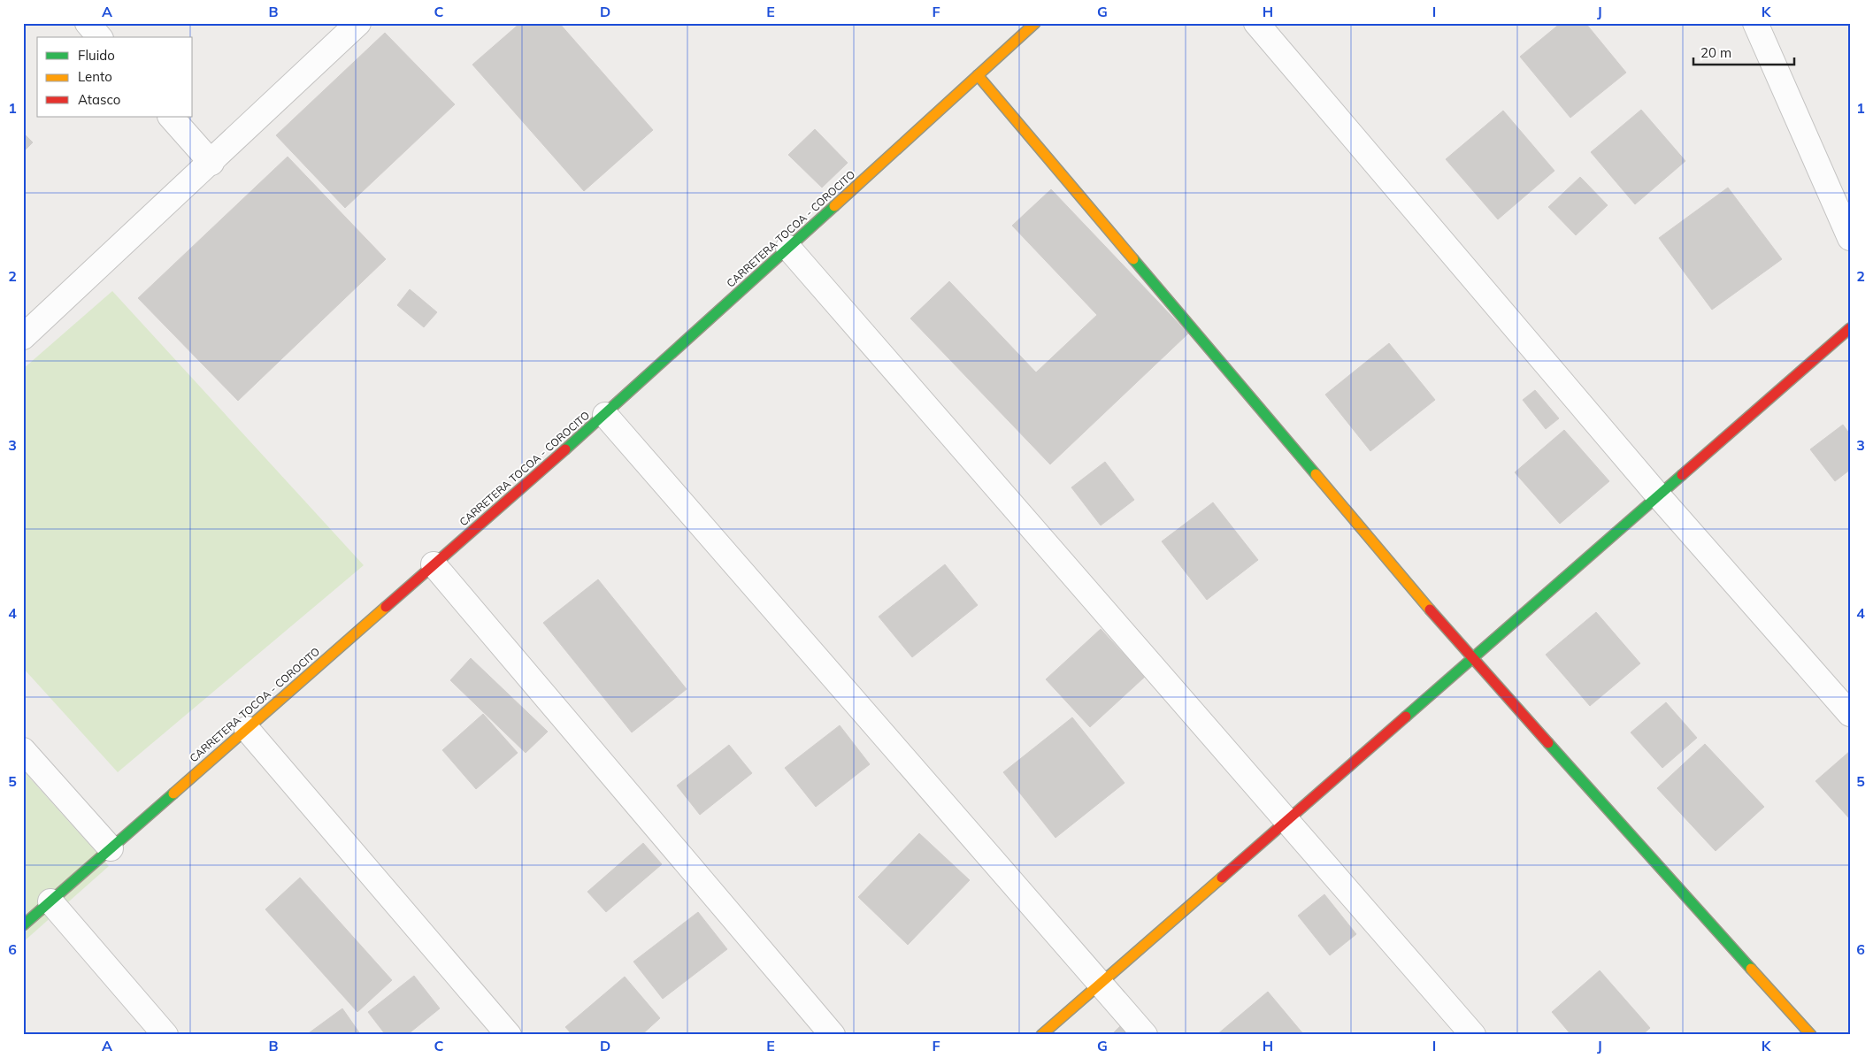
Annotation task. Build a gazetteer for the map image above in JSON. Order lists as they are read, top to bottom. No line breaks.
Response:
{"streets":{"street":["CARRETERA TOCOA - COROCITO"]},"legend":["Fluido","Lento","Atasco"],"scale_bar":"20 m","grid":{"columns":["A","B","C","D","E","F","G","H","I","J","K"],"rows":["1","2","3","4","5","6"]}}
